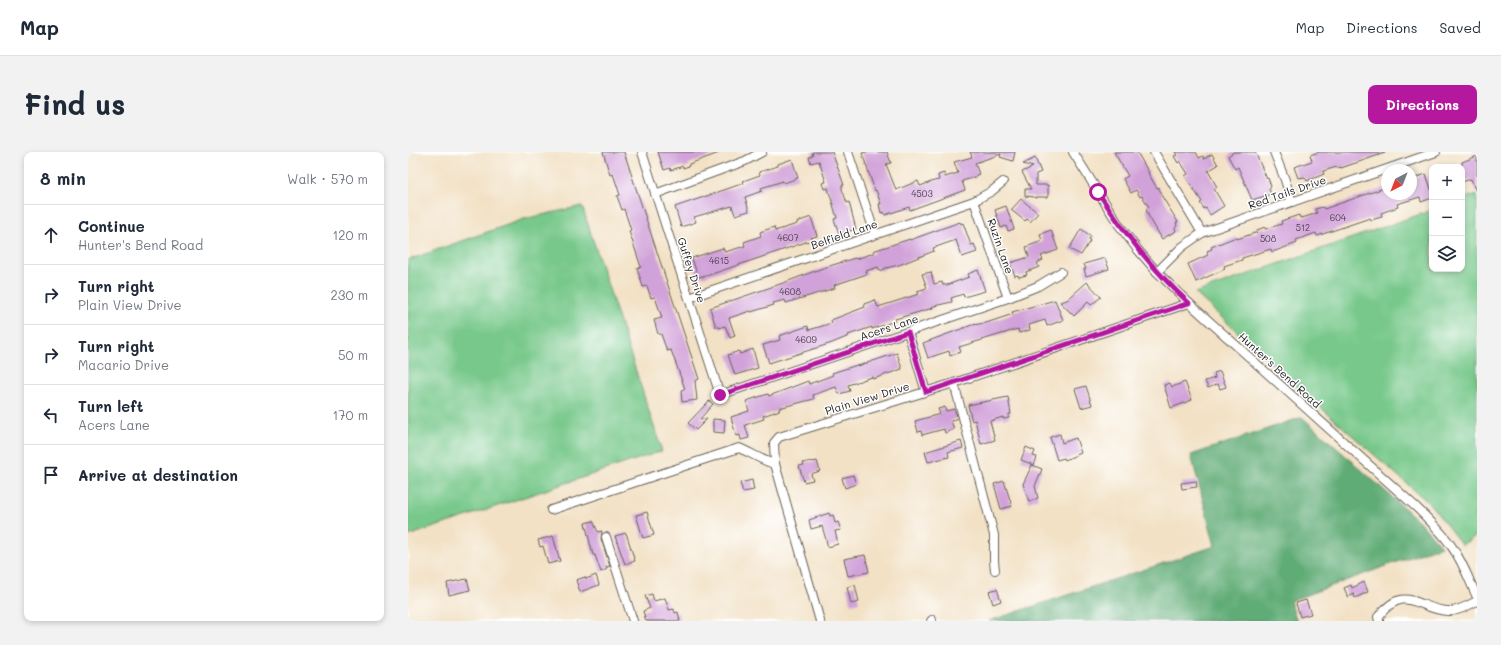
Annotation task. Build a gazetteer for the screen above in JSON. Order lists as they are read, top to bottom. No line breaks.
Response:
{"streets":{"street":["Red Tails Drive","Belfield Lane","Ruzin Lane","Guffey Drive","Acers Lane","Hunter's Bend Road","Plain View Drive"]},"crossings":[["Red Tails Drive","Hunter's Bend Road"],["Belfield Lane","Ruzin Lane"],["Belfield Lane","Guffey Drive"],["Ruzin Lane","Acers Lane"],["Guffey Drive","Acers Lane"],["Hunter's Bend Road","Plain View Drive"]],"house_numbers":["4503","604","512","4607","508","4615","4608","4609"],"north":"bottom left","page":{"header":"Map","nav":["Map","Directions","Saved"],"buttons":"Directions","title":"Find us","heading":["8 min","Walk · 570 m"],"map_buttons":["+","−"],"list":[["Continue","Hunter's Bend Road","120 m"],["Turn right","Plain View Drive","230 m"],["Turn right","Macario Drive","50 m"],["Turn left","Acers Lane","170 m"],"Arrive at destination"]}}
